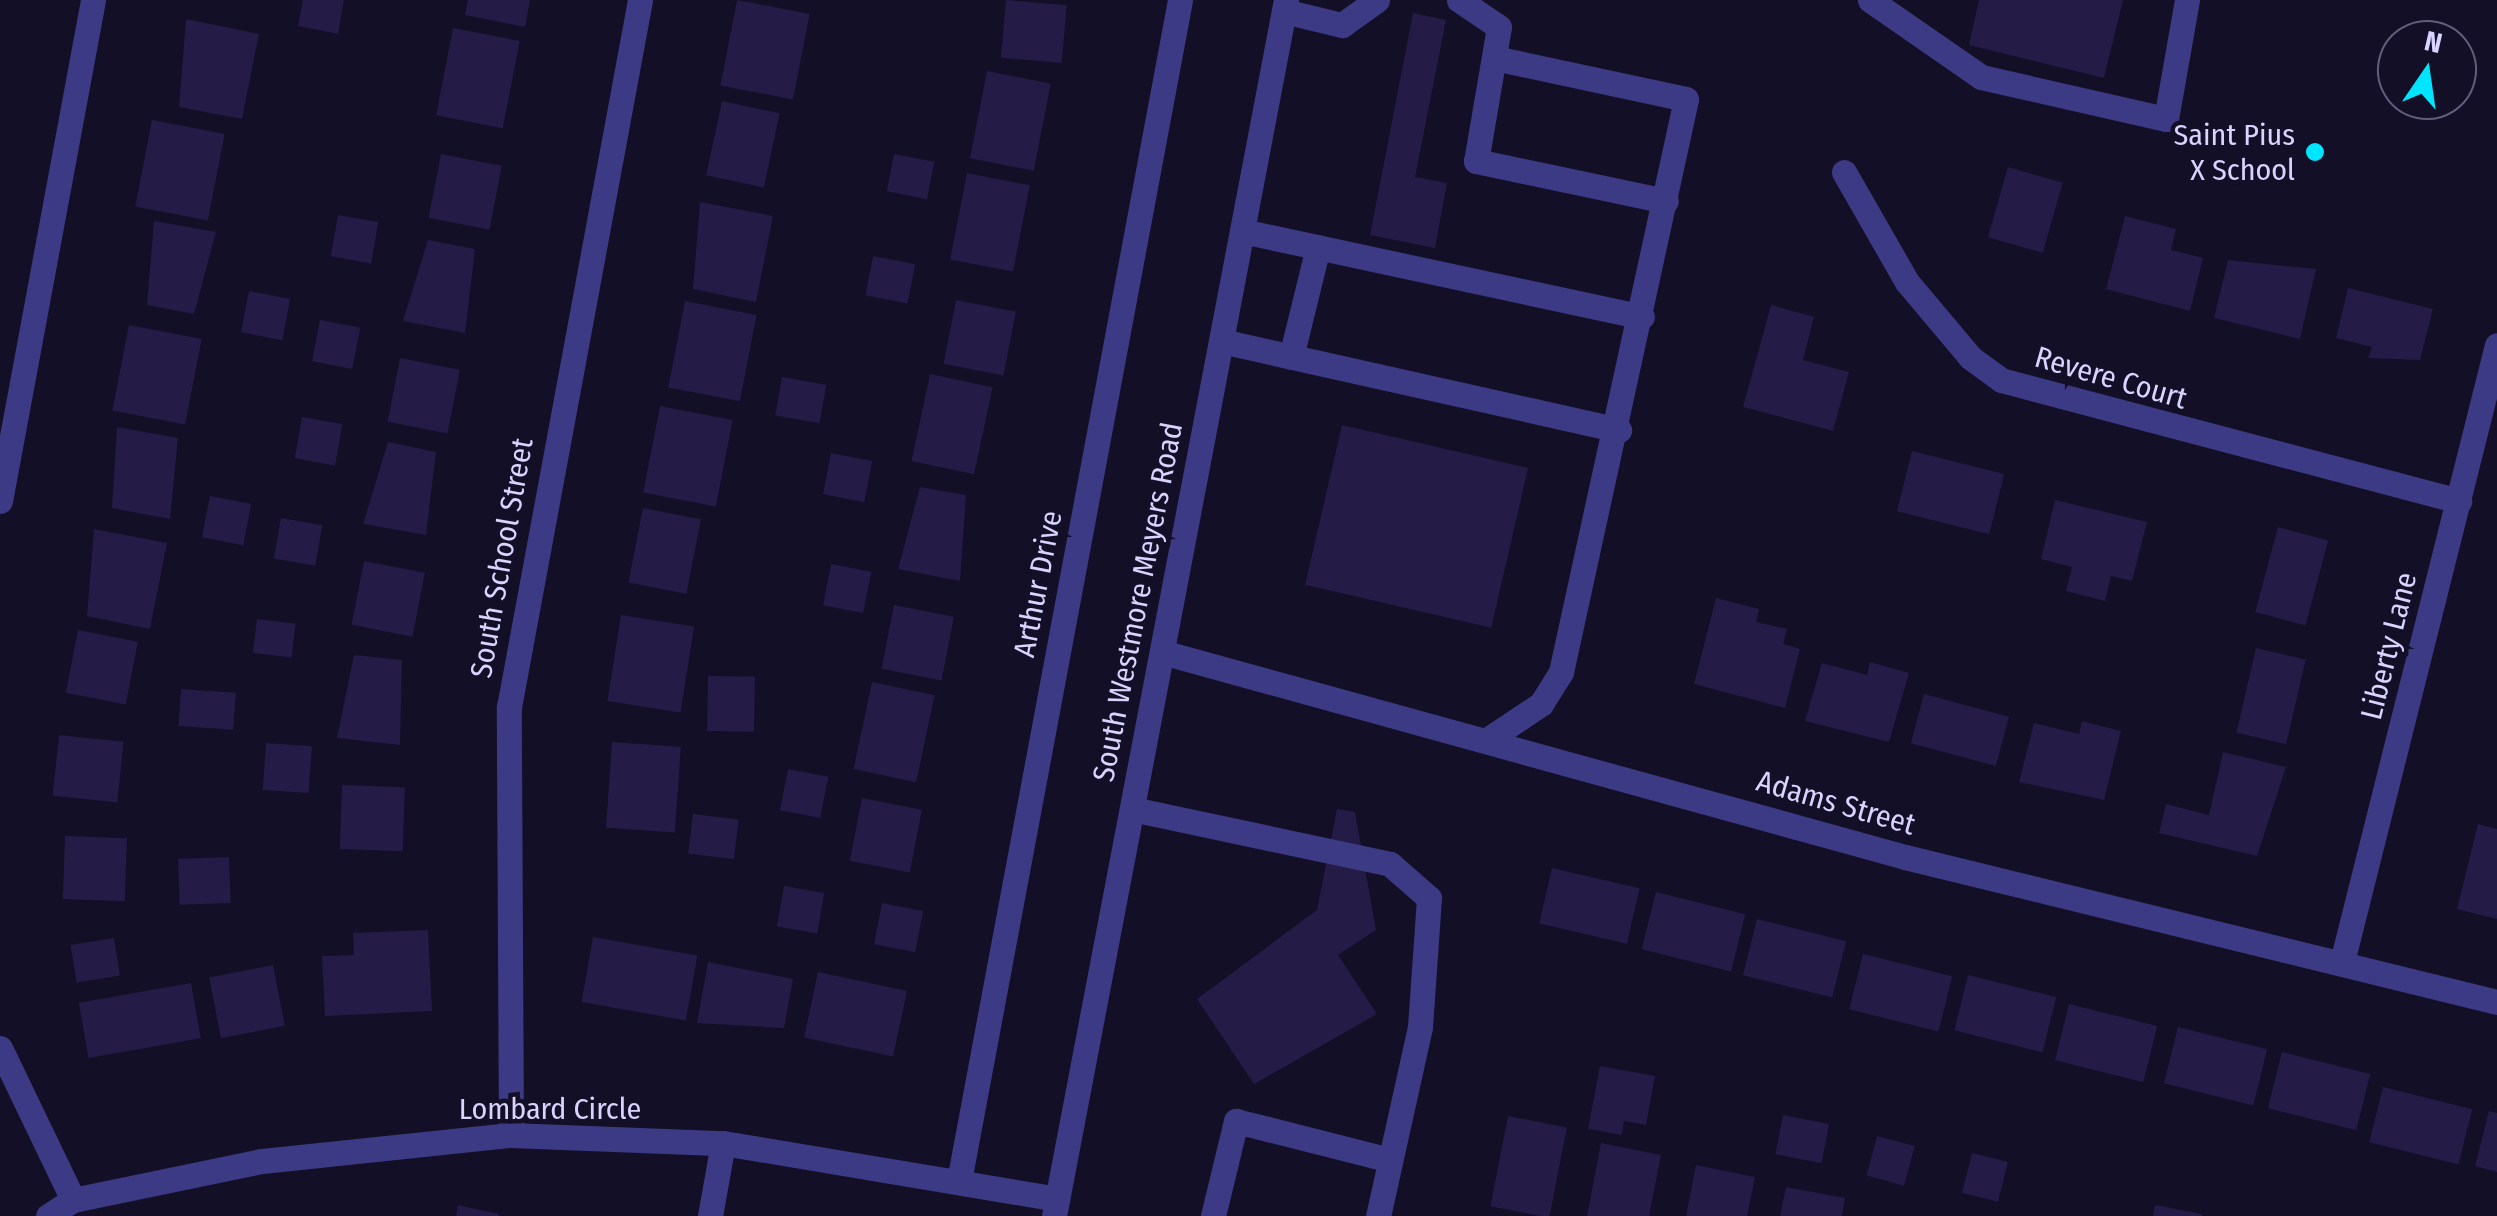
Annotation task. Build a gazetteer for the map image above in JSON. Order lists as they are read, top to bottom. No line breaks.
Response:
{"streets":{"street":["Revere Court","South School Street","Arthur Drive","South Westmore Meyers Road","Liberty Lane","Adams Street","Lombard Circle"]},"crossings":[["Revere Court","Liberty Lane"],["South School Street","Lombard Circle"],["Arthur Drive","Lombard Circle"],["South Westmore Meyers Road","Adams Street"],["South Westmore Meyers Road","Lombard Circle"],["Liberty Lane","Adams Street"]],"places":["Saint Pius X School"],"north":"top"}
